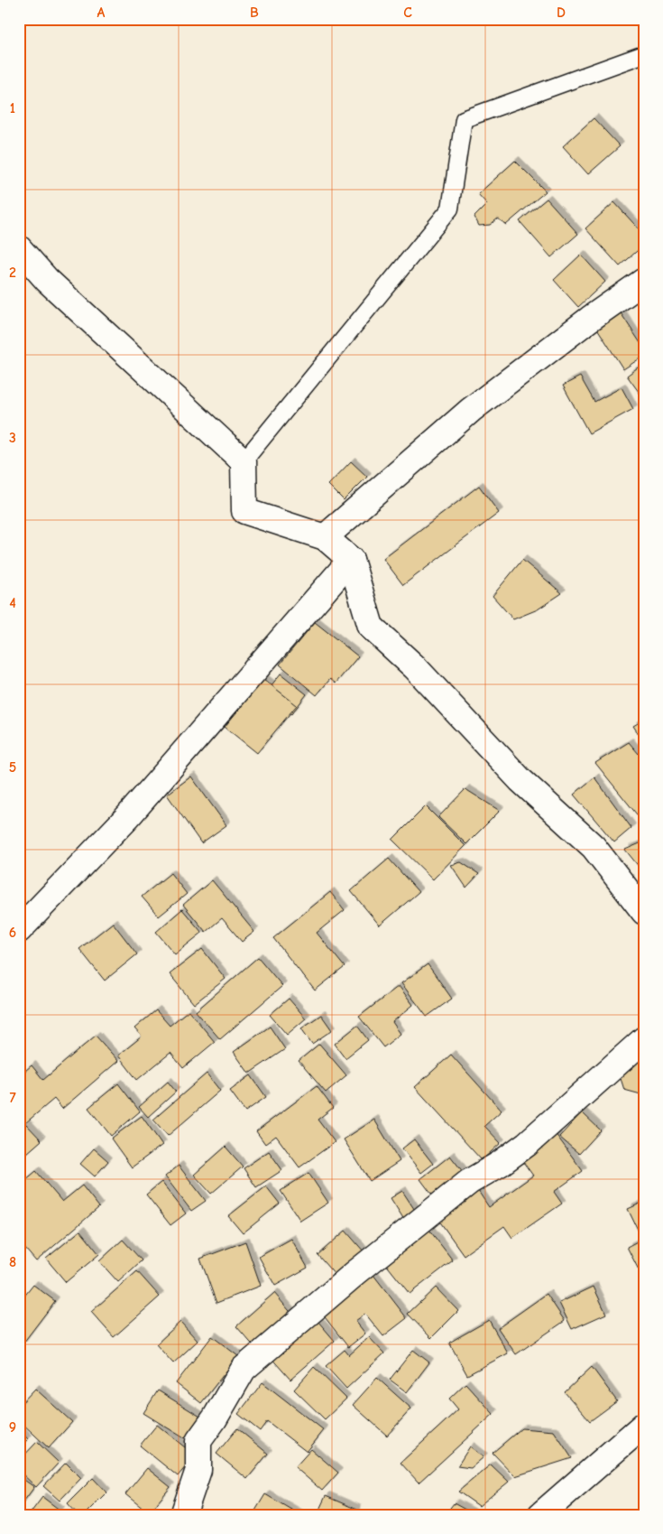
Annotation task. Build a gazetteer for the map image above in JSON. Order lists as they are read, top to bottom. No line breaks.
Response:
{"grid":{"columns":["A","B","C","D"],"rows":["1","2","3","4","5","6","7","8","9"]}}
